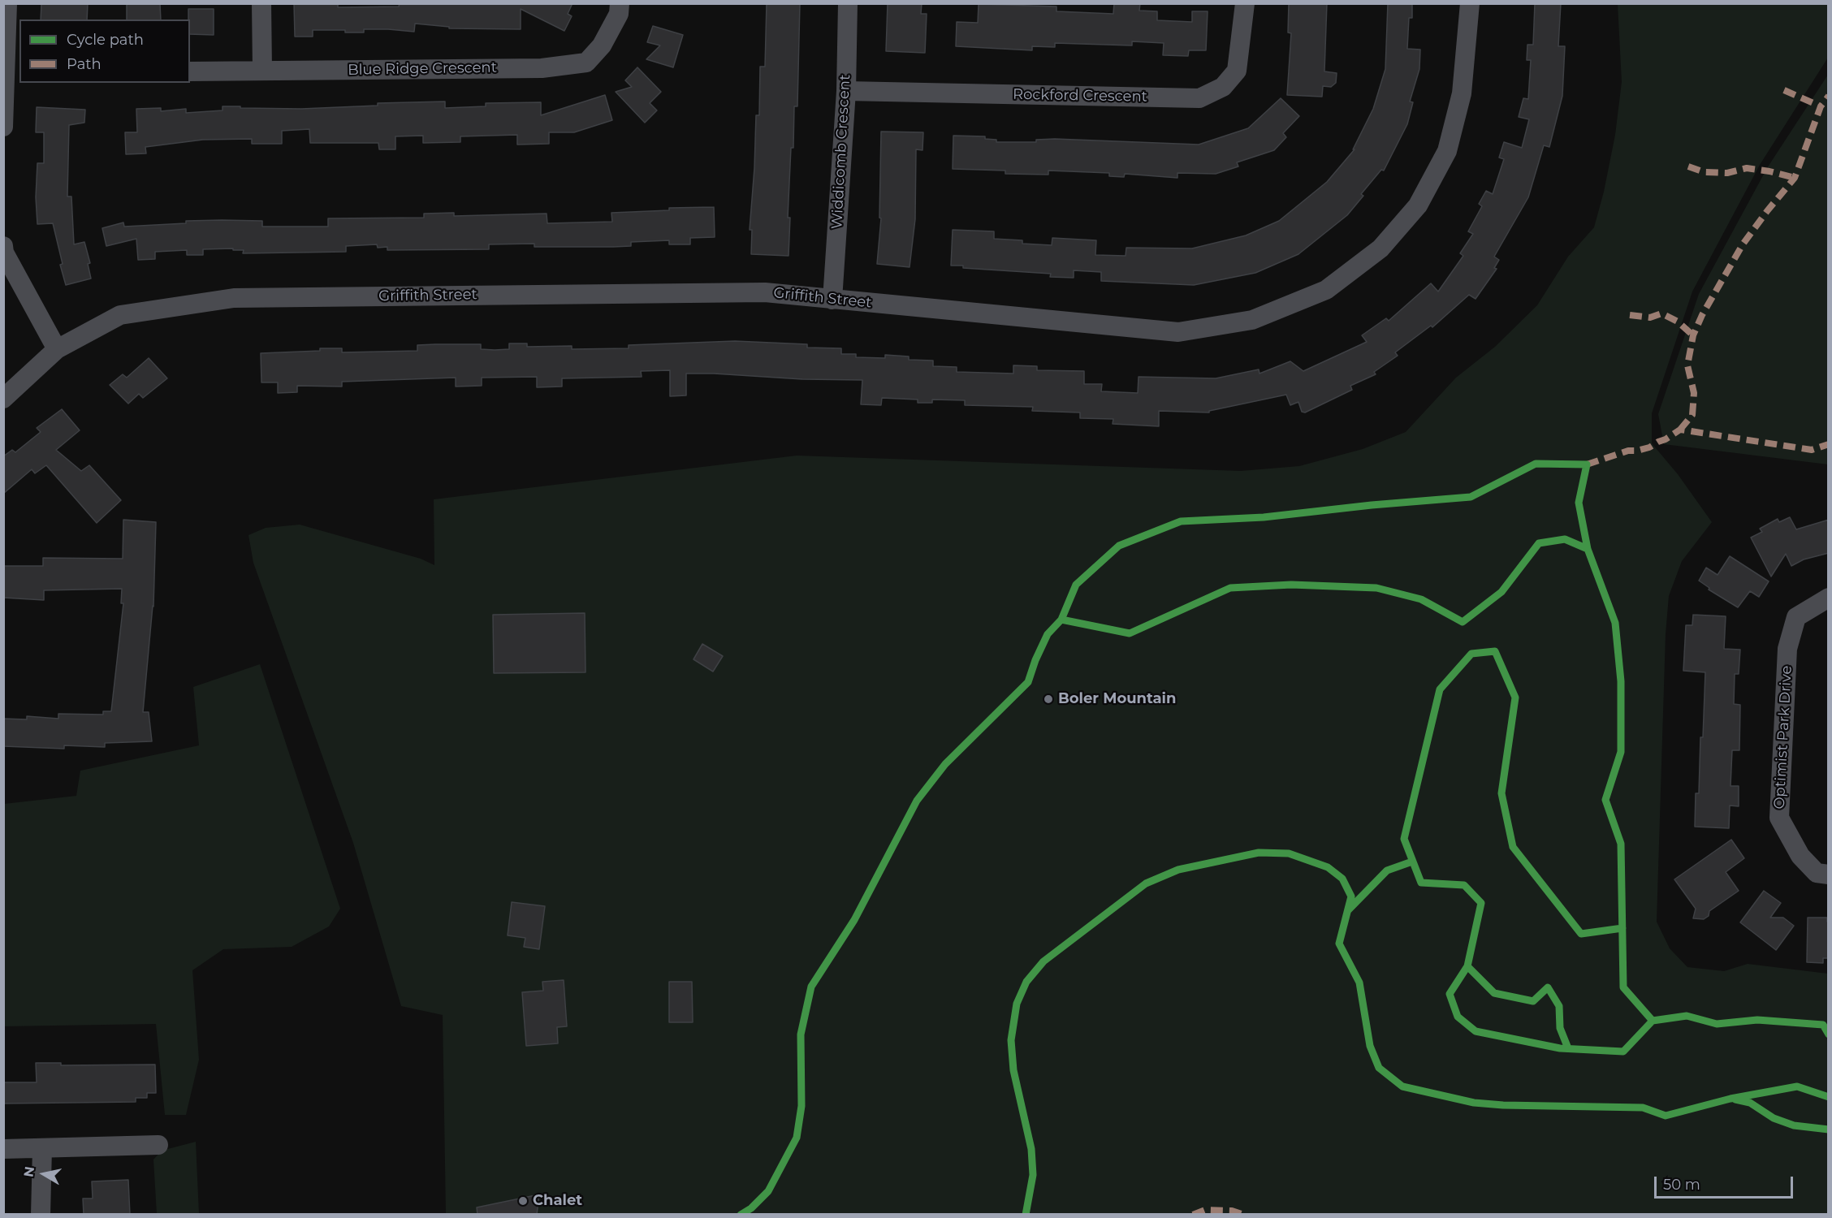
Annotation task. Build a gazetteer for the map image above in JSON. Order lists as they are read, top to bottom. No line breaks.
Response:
{"streets":{"street":["Blue Ridge Crescent","Rockford Crescent","Widdicomb Crescent","Griffith Street","Optimist Park Drive"]},"crossings":[["Rockford Crescent","Widdicomb Crescent"],["Widdicomb Crescent","Griffith Street"]],"places":["Boler Mountain","Chalet"],"legend":["Cycle path","Path"],"scale_bar":"50 m","north":"left"}
